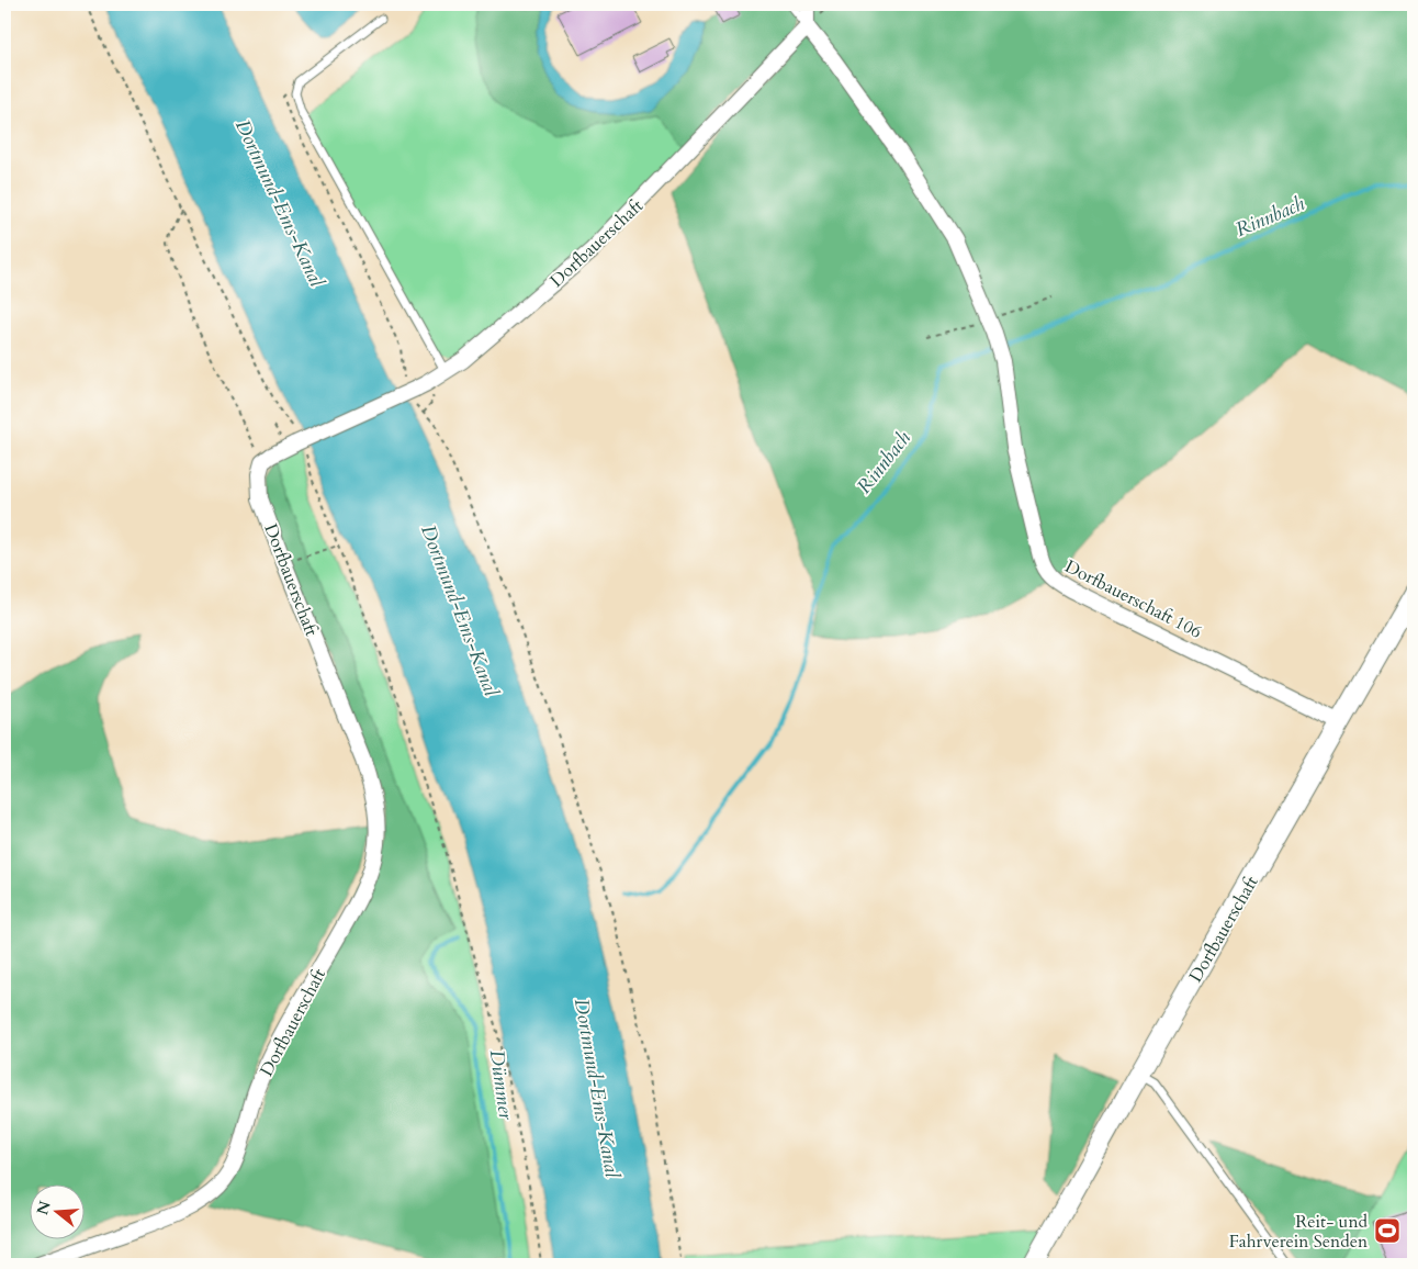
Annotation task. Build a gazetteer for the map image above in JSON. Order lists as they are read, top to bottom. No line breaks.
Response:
{"streets":{"street":["Dorfbauerschaft","Dorfbauerschaft 106"]},"crossings":[["Dorfbauerschaft","Dorfbauerschaft 106"]],"water":["Dortmund-Ems-Kanal","Rinnbach","Dümmer"],"places":{"sports":["Reit- und Fahrverein Senden"]},"north":"left"}
